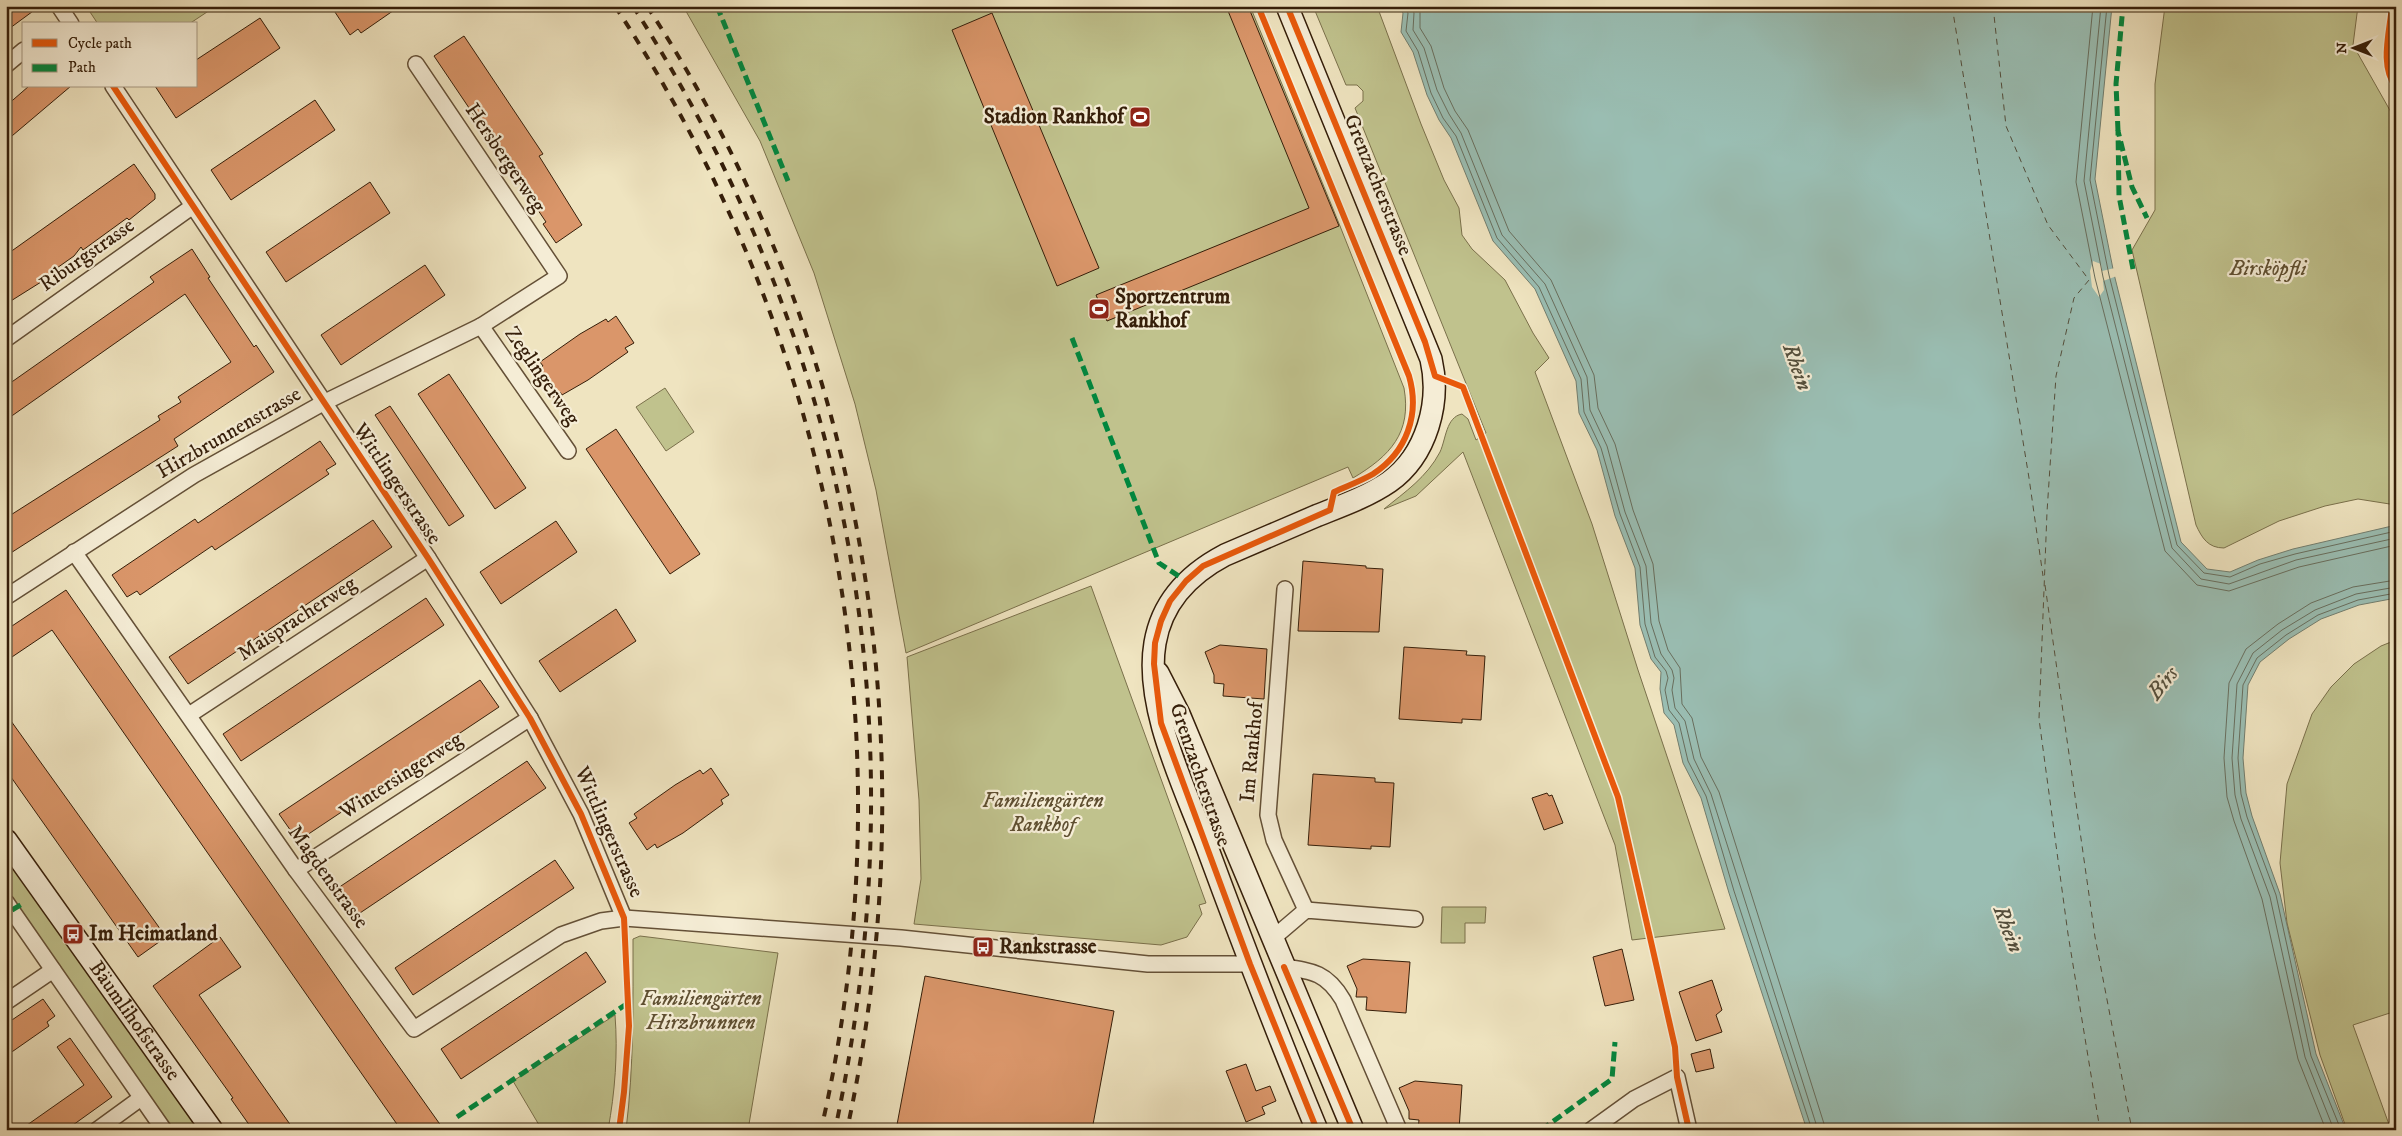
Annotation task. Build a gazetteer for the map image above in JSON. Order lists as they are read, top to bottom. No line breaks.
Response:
{"streets":{"main road":["Grenzacherstrasse","Bäumlihofstrasse"],"street":["Hersbergerweg","Riburgstrasse","Zeglingerweg","Hirzbrunnenstrasse","Wittlingerstrasse","Maispracherweg","Im Rankhof","Wintersingerweg","Magdenstrasse"]},"crossings":[["Hersbergerweg","Hirzbrunnenstrasse"],["Riburgstrasse","Wittlingerstrasse"],["Zeglingerweg","Hirzbrunnenstrasse"],["Hirzbrunnenstrasse","Wittlingerstrasse"],["Hirzbrunnenstrasse","Magdenstrasse"],["Wittlingerstrasse","Maispracherweg"],["Wittlingerstrasse","Wintersingerweg"],["Wittlingerstrasse","Magdenstrasse"],["Maispracherweg","Magdenstrasse"],["Wintersingerweg","Magdenstrasse"]],"water":["Rhein","Birs"],"parks":["Birsköpfli","Familiengärten Rankhof","Familiengärten Hirzbrunnen"],"places":{"sports":["Stadion Rankhof","Sportzentrum Rankhof"],"bus stop":["Im Heimatland","Rankstrasse"]},"legend":["Cycle path","Path"],"north":"left"}
